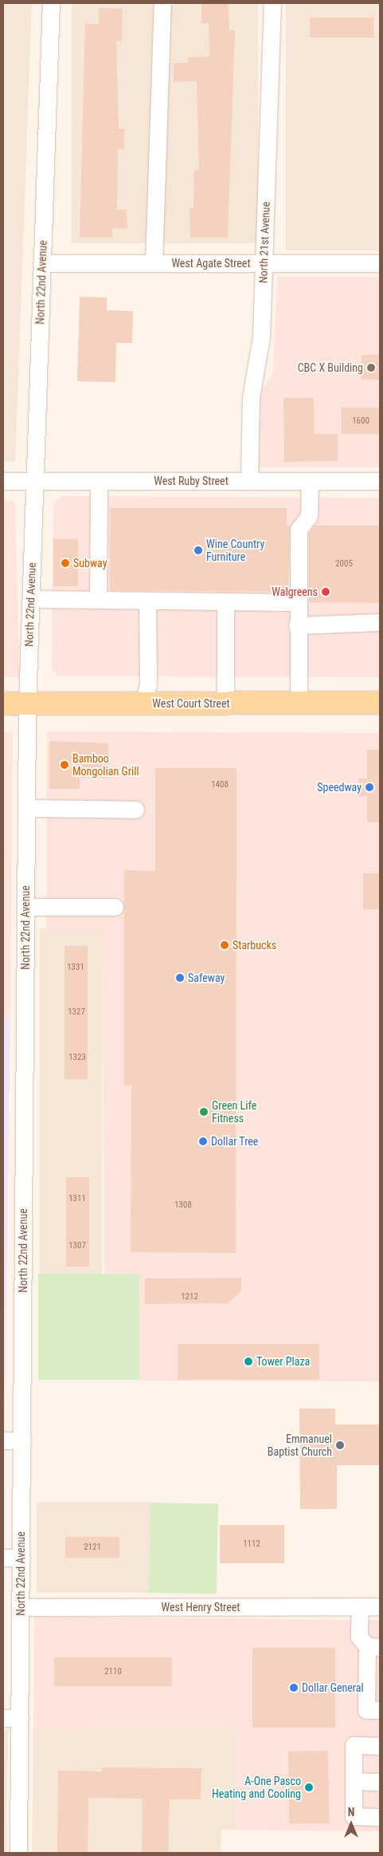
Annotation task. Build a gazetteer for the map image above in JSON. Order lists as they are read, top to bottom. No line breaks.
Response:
{"streets":{"main road":["West Court Street"],"street":["North 21st Avenue","West Agate Street","North 22nd Avenue","West Ruby Street","West Henry Street"]},"crossings":[["North 21st Avenue","West Agate Street"],["North 21st Avenue","West Ruby Street"],["West Agate Street","North 22nd Avenue"],["North 22nd Avenue","West Ruby Street"],["North 22nd Avenue","West Court Street"],["North 22nd Avenue","West Henry Street"]],"places":["CBC X Building","Wine Country Furniture","Subway","Walgreens","Bamboo Mongolian Grill","Speedway","Starbucks","Safeway","Green Life Fitness","Dollar Tree","Tower Plaza","Emmanuel Baptist Church","Dollar General","A-One Pasco Heating and Cooling"],"house_numbers":["1600","2005","1408","1331","1327","1323","1311","1308","1307","1212","1112","2121","2110"],"north":"top"}
